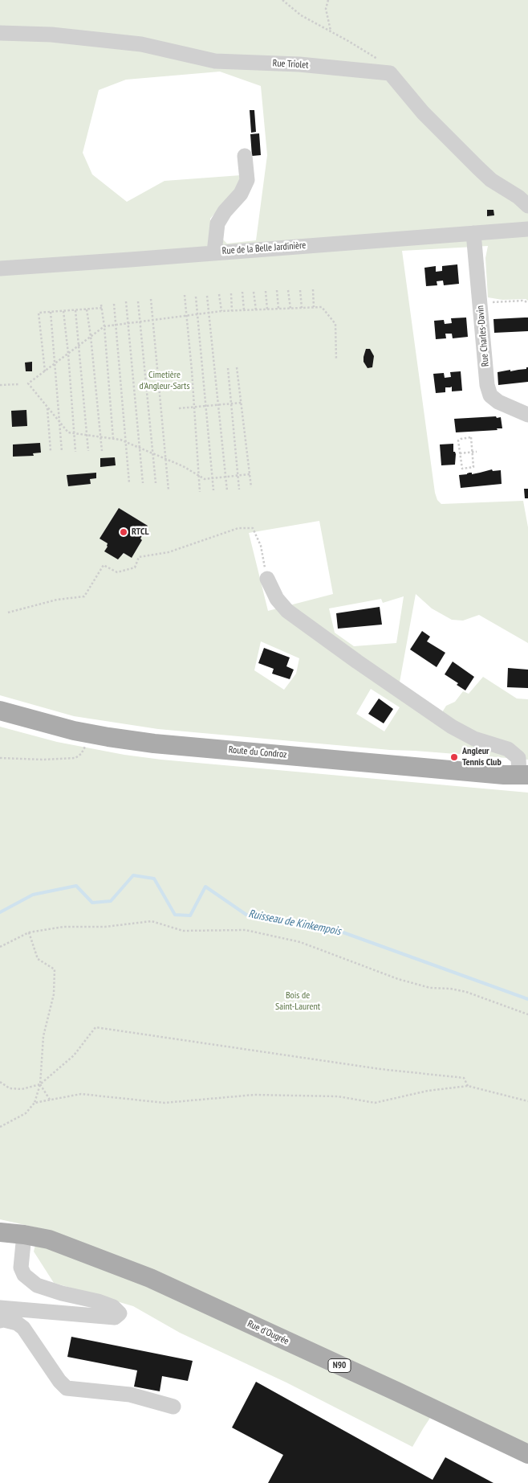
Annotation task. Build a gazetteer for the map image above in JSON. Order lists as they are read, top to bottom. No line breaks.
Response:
{"streets":{"main road":["Route du Condroz","Rue d'Ougrée","N90"],"street":["Rue Triolet","Rue de la Belle Jardinière","Rue Charles-Davin"]},"crossings":[["Rue de la Belle Jardinière","Rue Charles-Davin"]],"water":["Ruisseau de Kinkempois"],"parks":["Cimetière d'Angleur-Sarts","Bois de Saint-Laurent"],"places":["RTCL","Angleur Tennis Club"]}
